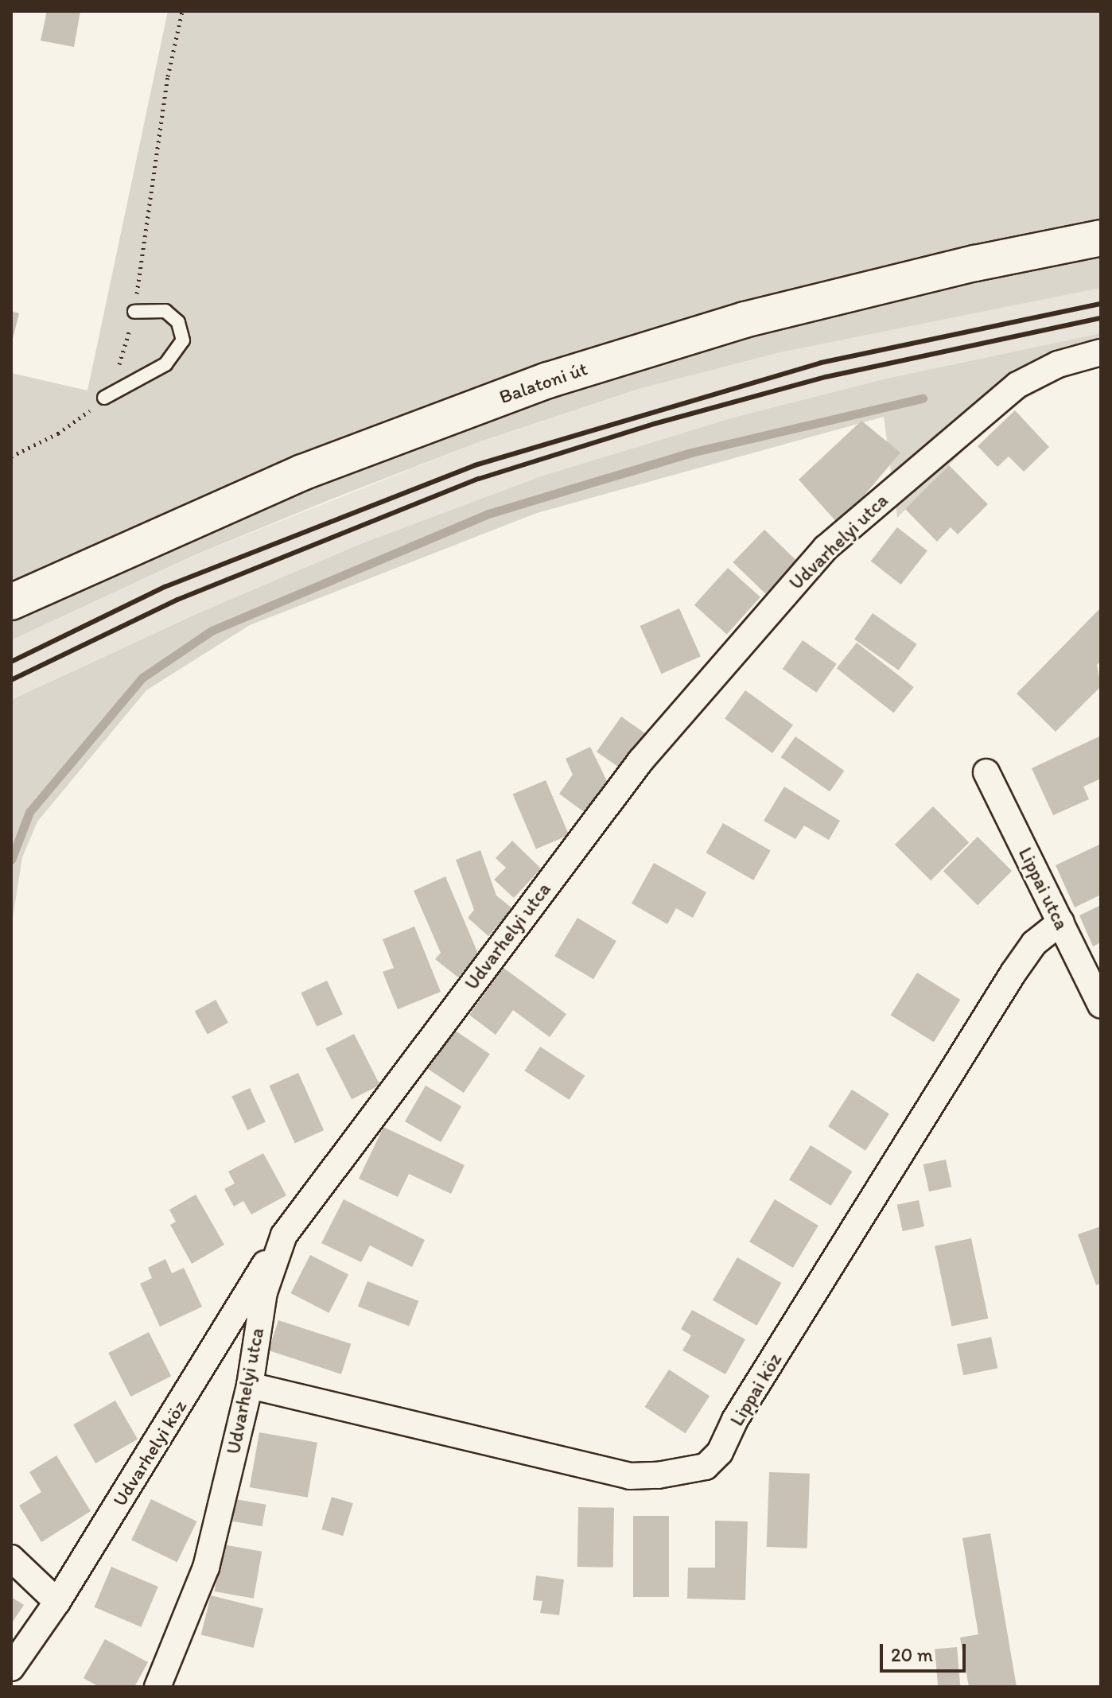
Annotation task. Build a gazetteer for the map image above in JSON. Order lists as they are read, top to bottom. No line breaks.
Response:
{"streets":{"main road":["Balatoni út"],"street":["Udvarhelyi utca","Lippai utca","Lippai köz","Udvarhelyi köz"]},"crossings":[["Udvarhelyi utca","Lippai köz"],["Udvarhelyi utca","Udvarhelyi köz"],["Lippai utca","Lippai köz"]],"scale_bar":"20 m"}
